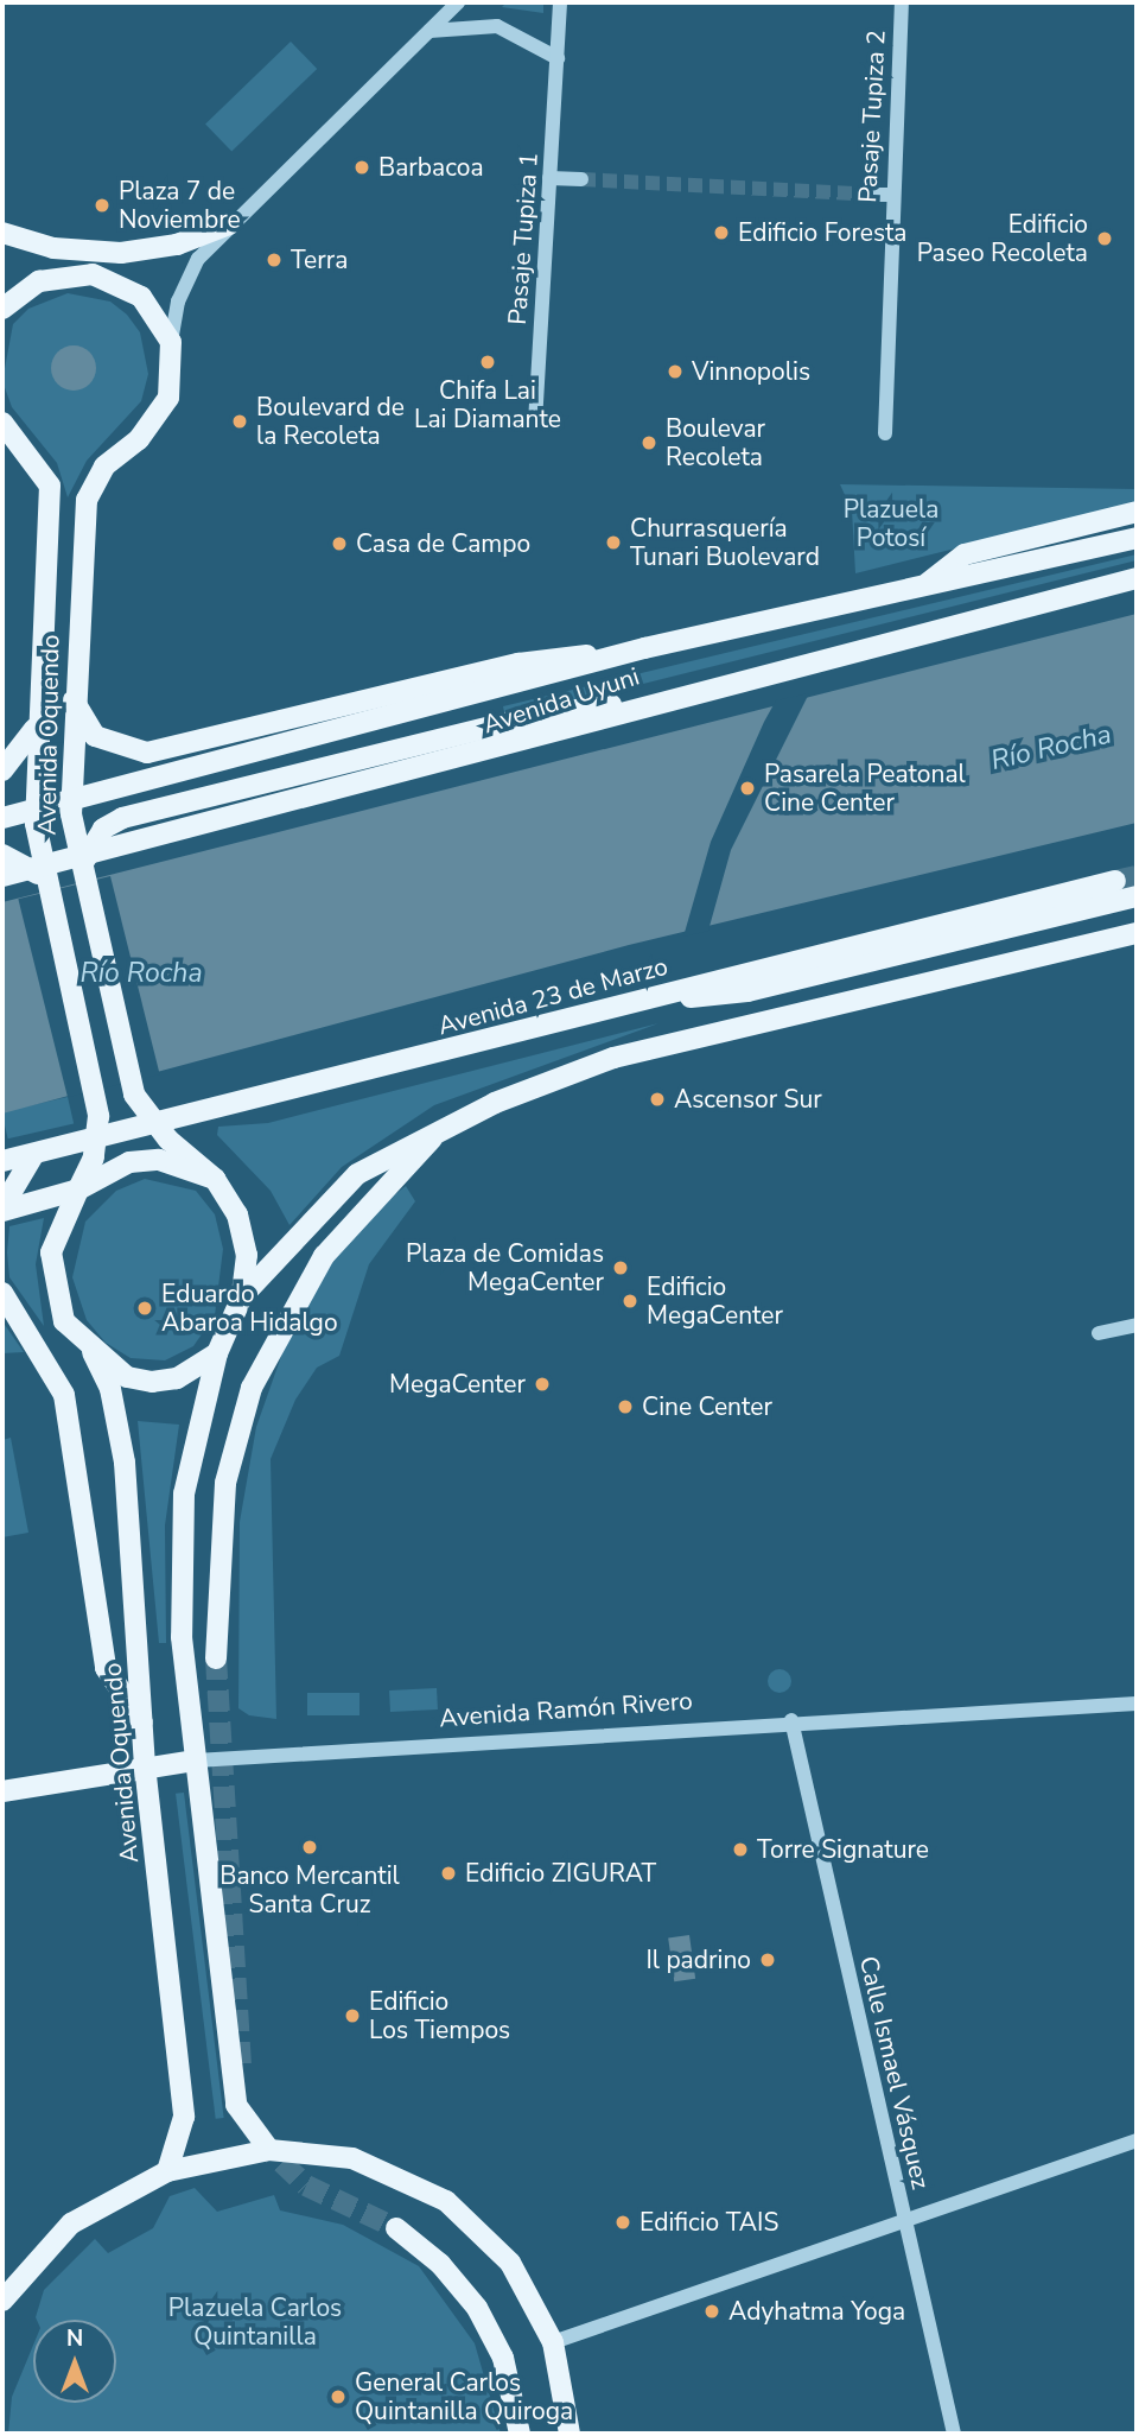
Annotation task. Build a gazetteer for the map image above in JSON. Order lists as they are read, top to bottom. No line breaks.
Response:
{"streets":{"main road":["Avenida Uyuni","Avenida Oquendo","Avenida 23 de Marzo","Avenida Ramón Rivero"],"street":["Pasaje Tupiza 2","Pasaje Tupiza 1","Calle Ismael Vásquez"]},"crossings":[["Avenida Oquendo","Avenida Ramón Rivero"],["Avenida Ramón Rivero","Calle Ismael Vásquez"]],"water":["Río Rocha"],"parks":["Plazuela Potosí","Plazuela Carlos Quintanilla"],"places":["Barbacoa","Plaza 7 de Noviembre","Edificio Foresta","Edificio Paseo Recoleta","Terra","Chifa Lai Lai Diamante","Vinnopolis","Boulevard de la Recoleta","Boulevar Recoleta","Churrasquería Tunari Buolevard","Casa de Campo","Pasarela Peatonal Cine Center","Ascensor Sur","Plaza de Comidas MegaCenter","Edificio MegaCenter","Eduardo Abaroa Hidalgo","MegaCenter","Cine Center","Banco Mercantil Santa Cruz","Torre Signature","Edificio ZIGURAT","Il padrino","Edificio Los Tiempos","Edificio TAIS","Adyhatma Yoga","General Carlos Quintanilla Quiroga"],"north":"top"}
